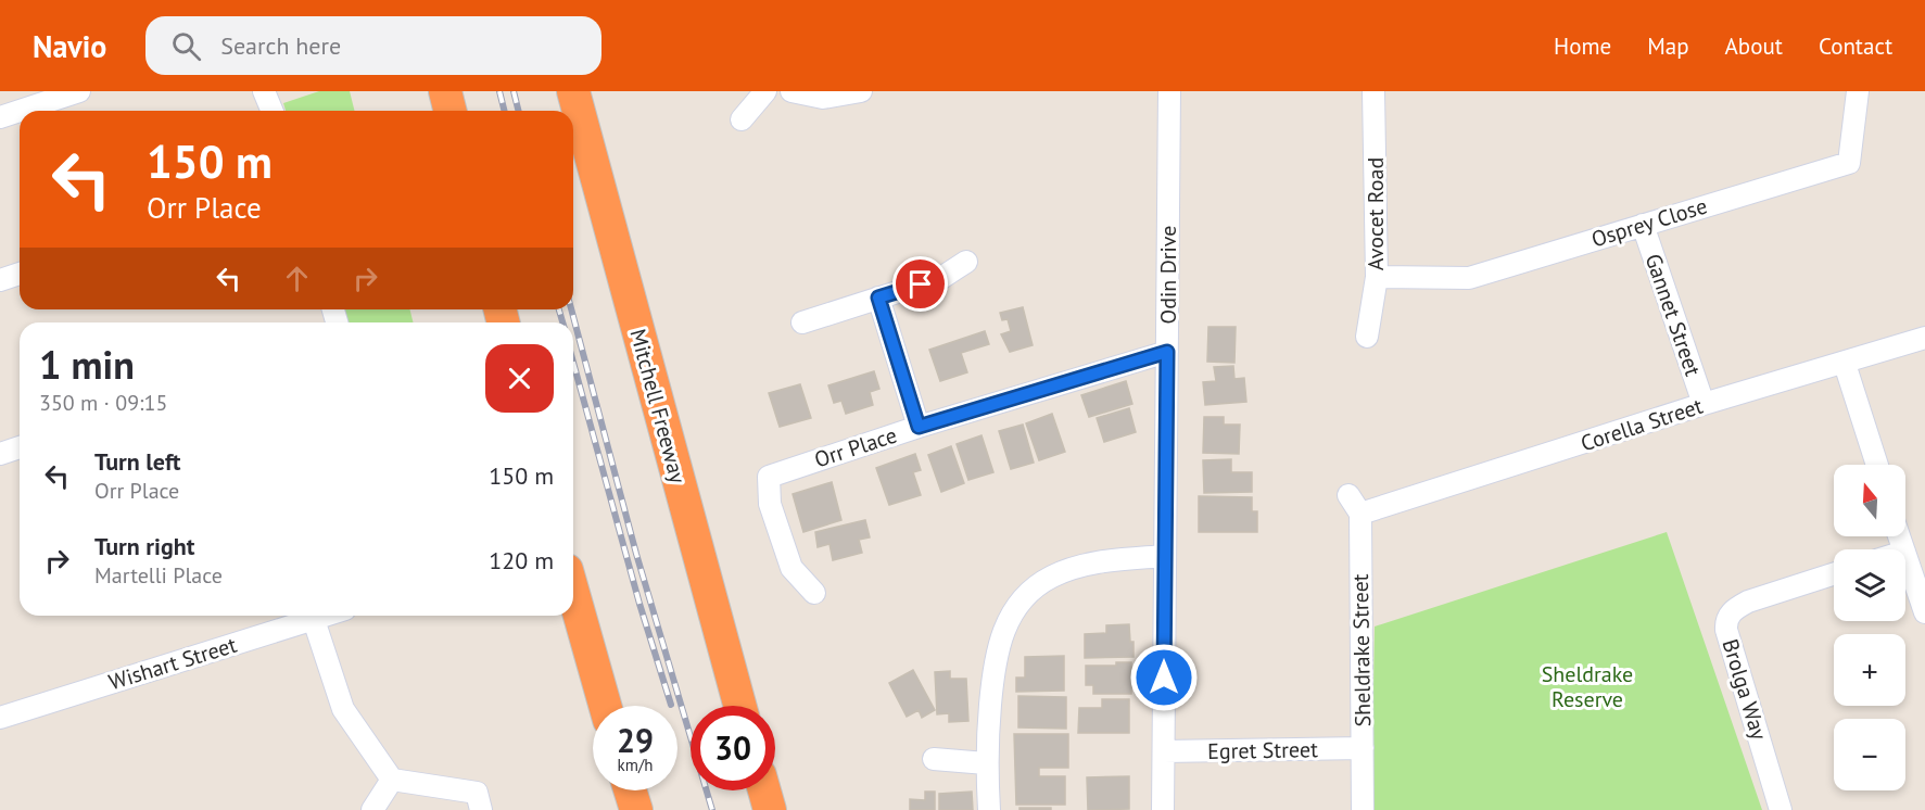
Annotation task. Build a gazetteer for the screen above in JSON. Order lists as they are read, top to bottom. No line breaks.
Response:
{"streets":{"highway":["Mitchell Freeway"],"street":["Avocet Road","Osprey Close","Odin Drive","Gannet Street","Corella Street","Orr Place","Sheldrake Street","Wishart Street","Brolga Way","Egret Street"]},"crossings":[["Avocet Road","Osprey Close"],["Osprey Close","Gannet Street"],["Odin Drive","Orr Place"],["Odin Drive","Egret Street"],["Gannet Street","Corella Street"],["Corella Street","Sheldrake Street"],["Sheldrake Street","Egret Street"]],"parks":["Sheldrake Reserve"],"north":"top","page":{"header":"Navio","search":"Search here","nav":["Home","Map","About","Contact"],"turn":["150 m","Orr Place"],"heading":["1 min","350 m · 09:15"],"list":[{"name":"Turn left","note":"Orr Place","value":"150 m"},{"name":"Turn right","note":"Martelli Place","value":"120 m"}],"map_buttons":["+","−"],"speed":"29 km/h","limit":"30"}}
